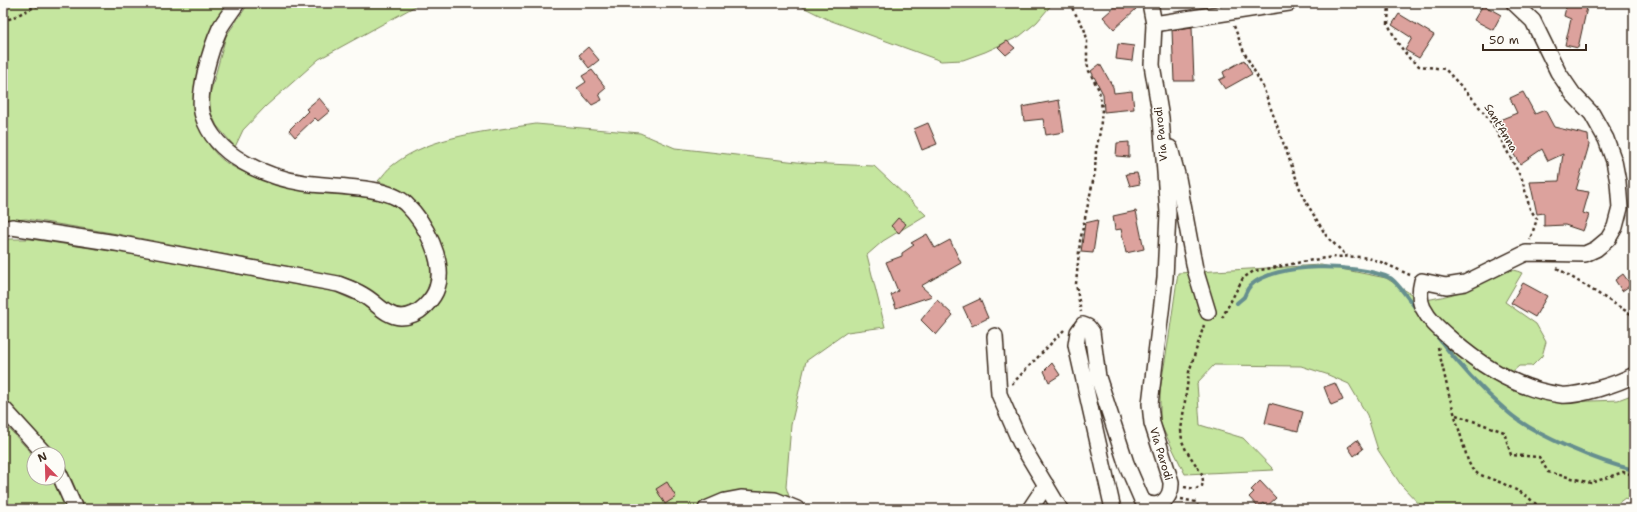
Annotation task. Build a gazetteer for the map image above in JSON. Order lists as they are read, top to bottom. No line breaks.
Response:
{"streets":{"street":["Via Parodi"],"path":["Sant'Anna"]},"scale_bar":"50 m","north":"top left"}
